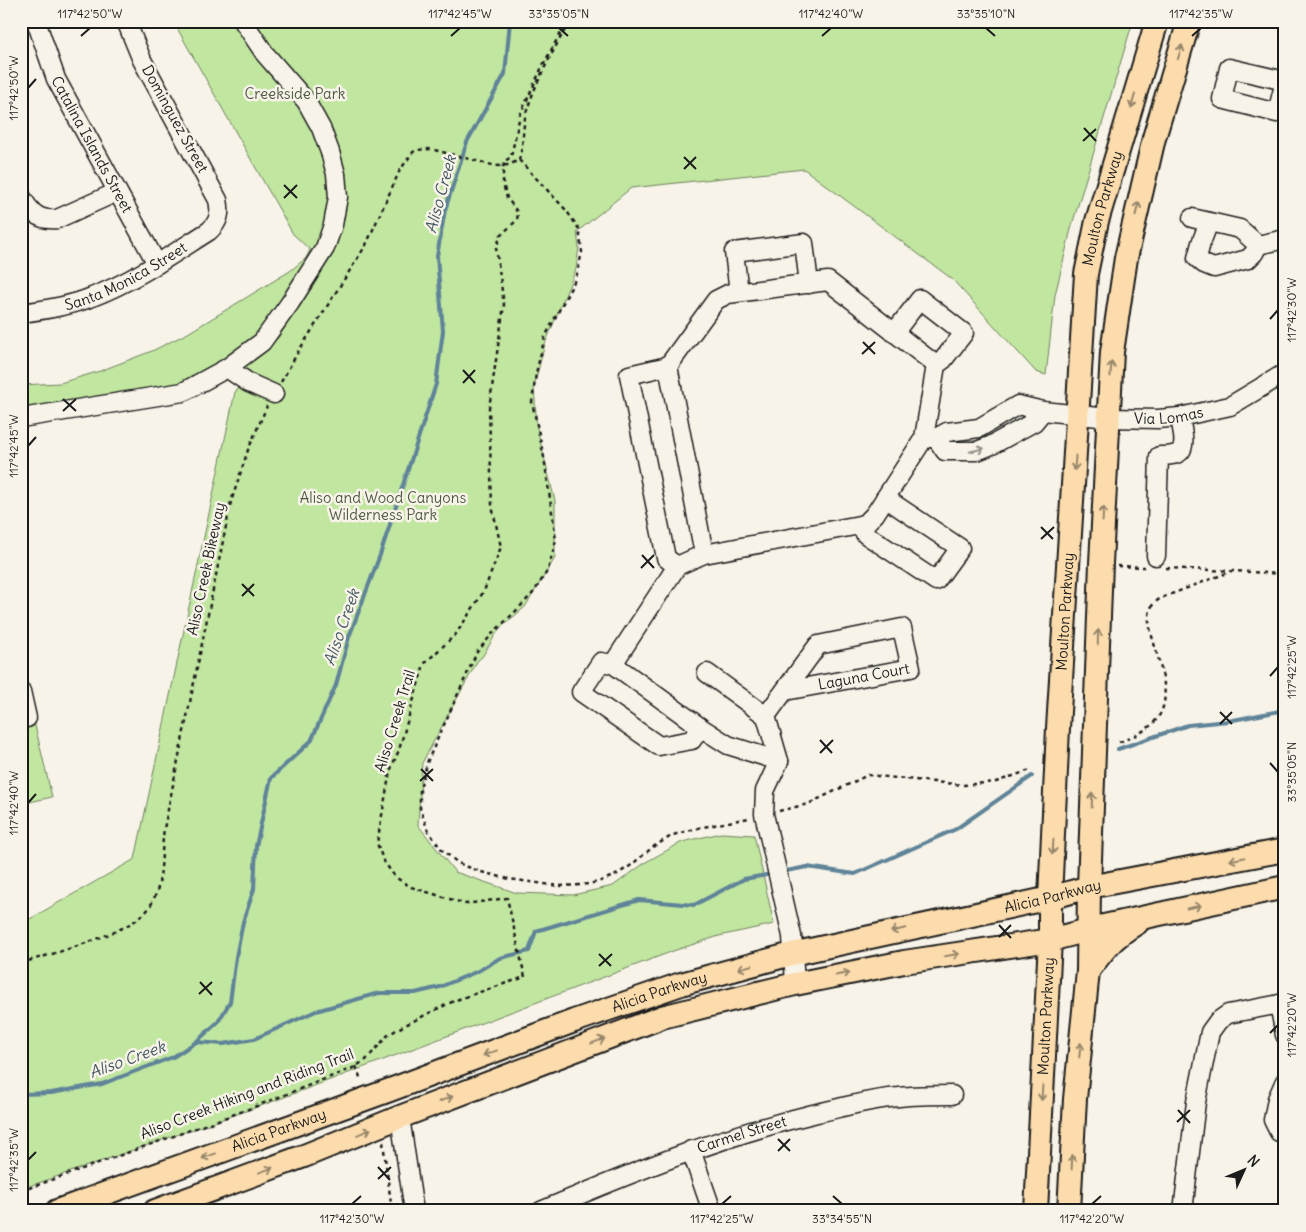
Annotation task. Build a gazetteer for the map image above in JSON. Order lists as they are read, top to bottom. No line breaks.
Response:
{"streets":{"main road":["Moulton Parkway","Alicia Parkway"],"street":["Dominguez Street","Catalina Islands Street","Santa Monica Street","Via Lomas","Laguna Court","Carmel Street"],"path":["Aliso Creek Bikeway","Aliso Creek Trail","Aliso Creek Hiking and Riding Trail"]},"crossings":[["Dominguez Street","Santa Monica Street"],["Catalina Islands Street","Santa Monica Street"],["Moulton Parkway","Via Lomas"],["Moulton Parkway","Alicia Parkway"],["Aliso Creek Bikeway","Aliso Creek Trail"],["Aliso Creek Trail","Aliso Creek Hiking and Riding Trail"]],"water":["Aliso Creek"],"parks":["Creekside Park","Aliso and Wood Canyons Wilderness Park"],"north":"top right","coordinates":["117°42'50\"W","117°42'45\"W","33°35'05\"N","117°42'40\"W","33°35'10\"N","117°42'35\"W","117°42'30\"W","117°42'25\"W","117°42'20\"W","33°34'55\"N"]}
